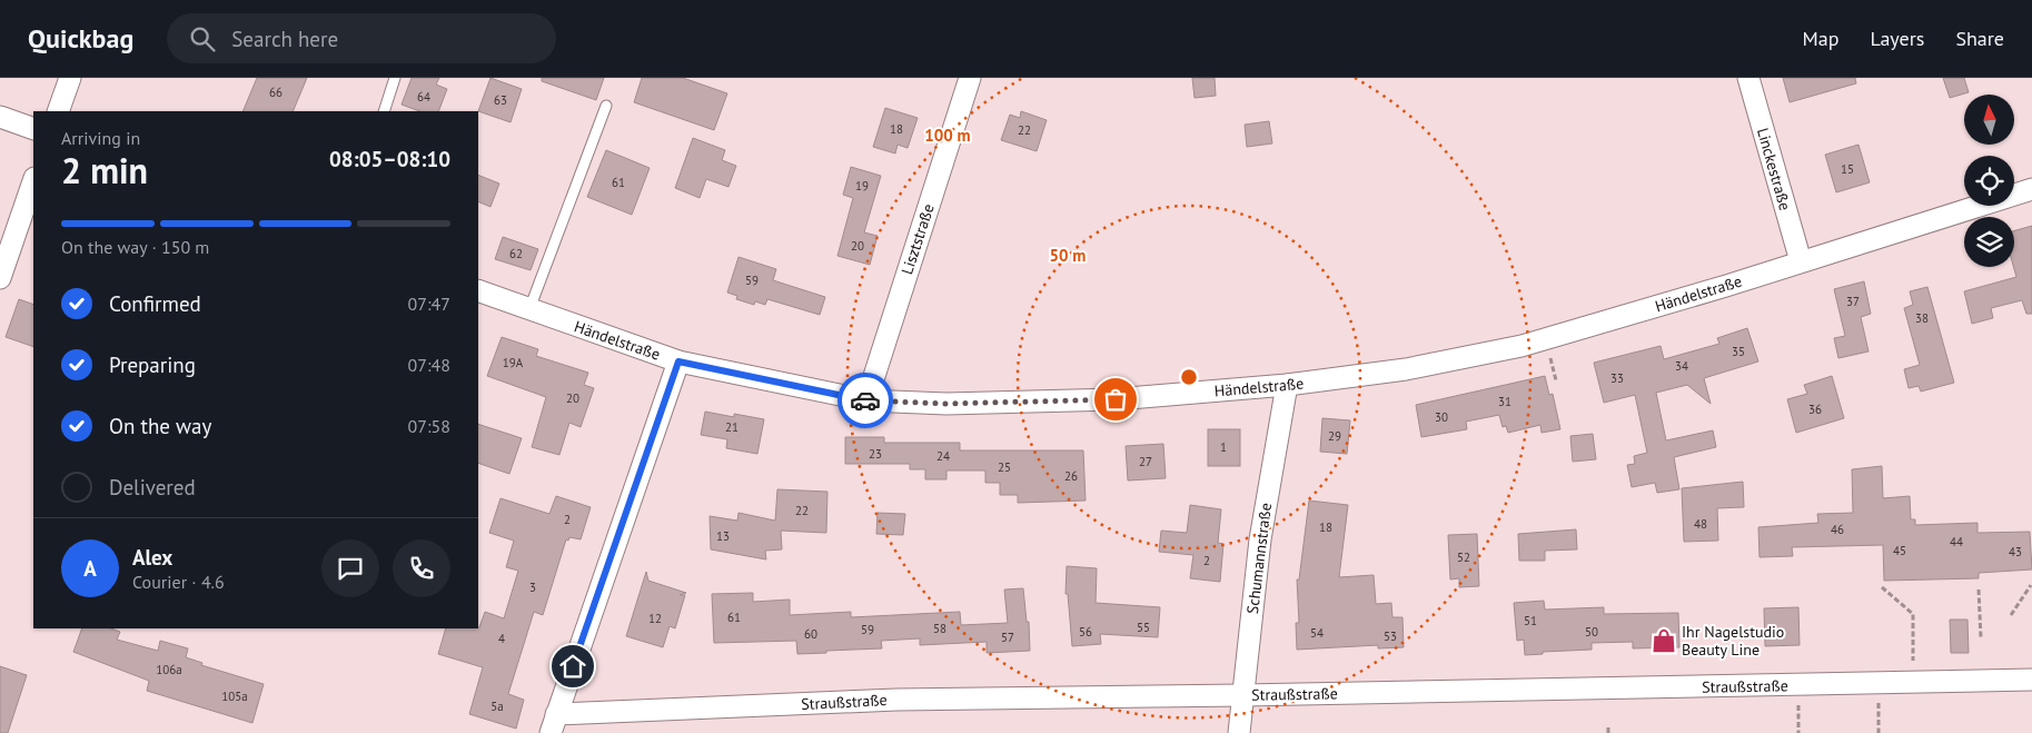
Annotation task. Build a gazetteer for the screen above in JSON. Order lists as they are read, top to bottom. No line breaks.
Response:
{"streets":{"street":["Linckestraße","Lisztstraße","Händelstraße","Schumannstraße","Straußstraße"]},"crossings":[["Linckestraße","Händelstraße"],["Lisztstraße","Händelstraße"],["Händelstraße","Schumannstraße"],["Schumannstraße","Straußstraße"]],"places":{"shop":["Ihr Nagelstudio Beauty Line"]},"house_numbers":["66","64","63","18","22","15","61","19","20","62","59","37","38","35","19A","34","33","20","31","36","30","21","29","1","23","24","27","25","26","22","2","48","18","46","13","44","45","43","52","2","3","61","12","51","55","58","59","56","50","54","60","53","57","4","106a","105a","5a"],"north":"top","page":{"header":"Quickbag","search":"Search here","nav":["Map","Layers","Share"],"heading":["2 min","Arriving in","08:05–08:10"],"panel":["Alex","Courier · 4.6"],"bar":"On the way · 150 m","list":[["Confirmed","07:47"],["Preparing","07:48"],["On the way","07:58"],"Delivered"],"round":"A"},"rings":["100 m","50 m"]}
